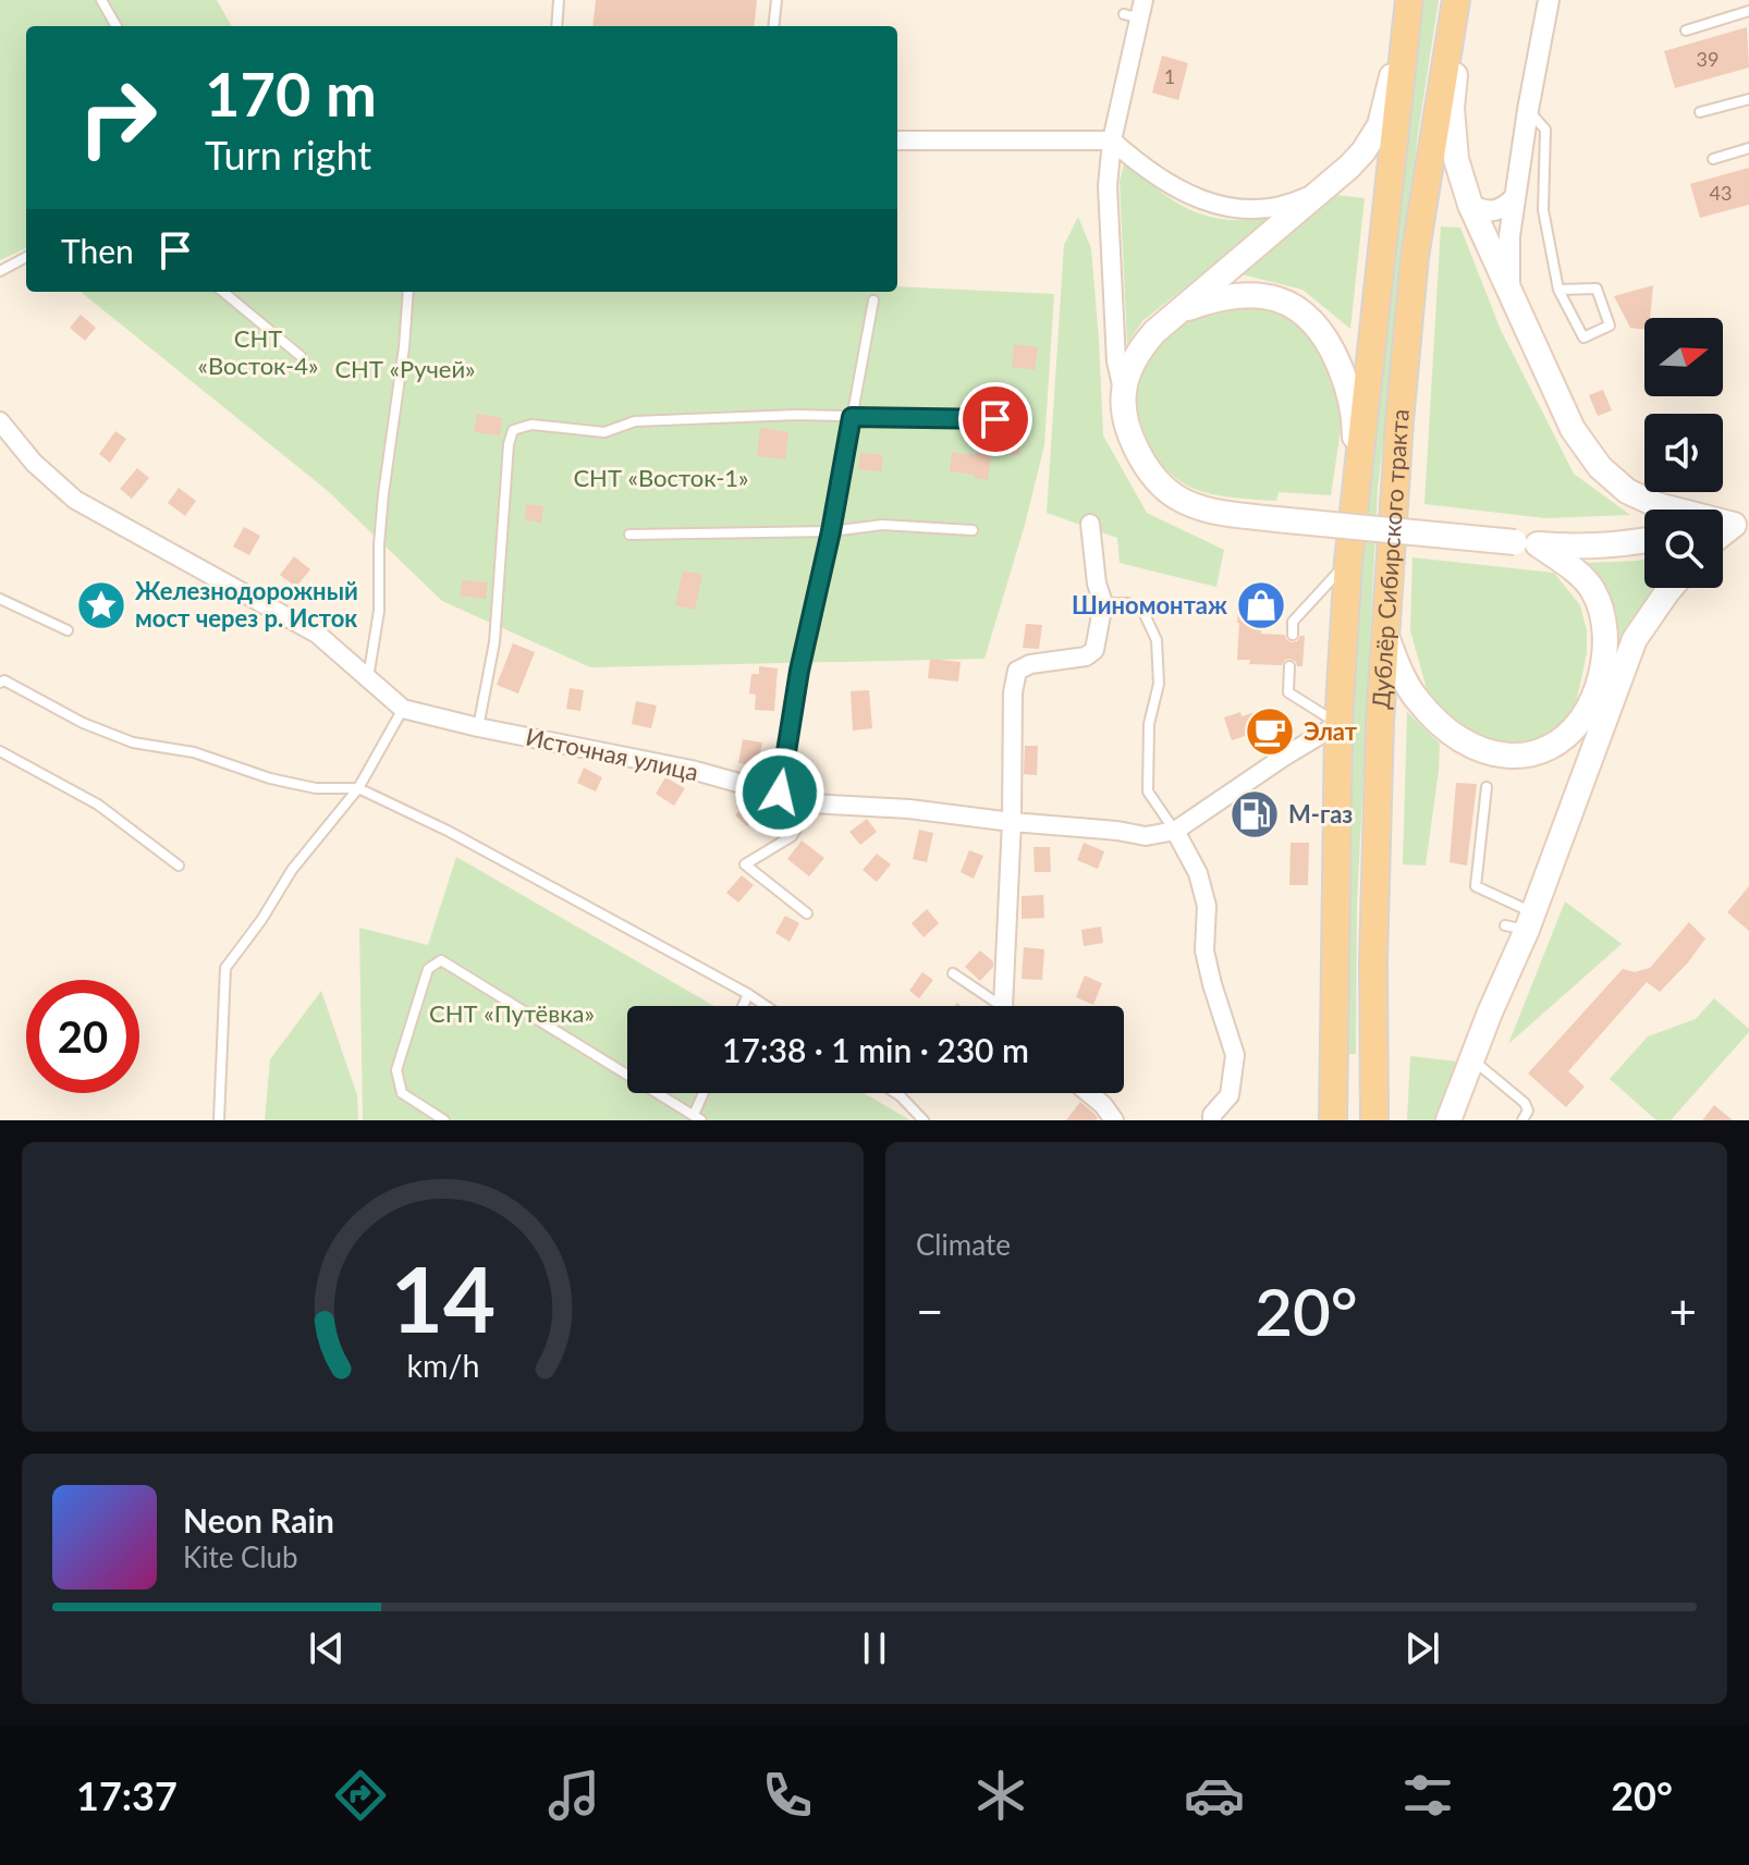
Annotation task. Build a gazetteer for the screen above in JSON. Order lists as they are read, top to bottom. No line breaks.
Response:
{"streets":{"main road":["Дублёр Сибирского тракта"],"street":["Источная улица"]},"parks":["СНТ «Восток-4»","СНТ «Ручей»","СНТ «Восток-1»","СНТ «Путёвка»"],"places":{"place":["Железнодорожный мост через р. Исток"],"shop":["Шиномонтаж"],"cafe":["Элат"],"fuel station":["М-газ"]},"house_numbers":["39","1","43"],"north":"right","page":{"turn":["170 m","Turn right"],"then":"Then","limit":"20","trip":"17:38 · 1 min · 230 m","tile":"Climate","heat":["−","20°","+"],"song":["Neon Rain","Kite Club"],"tabs":["17:37","20°"],"gauge":["14","km/h"]}}
